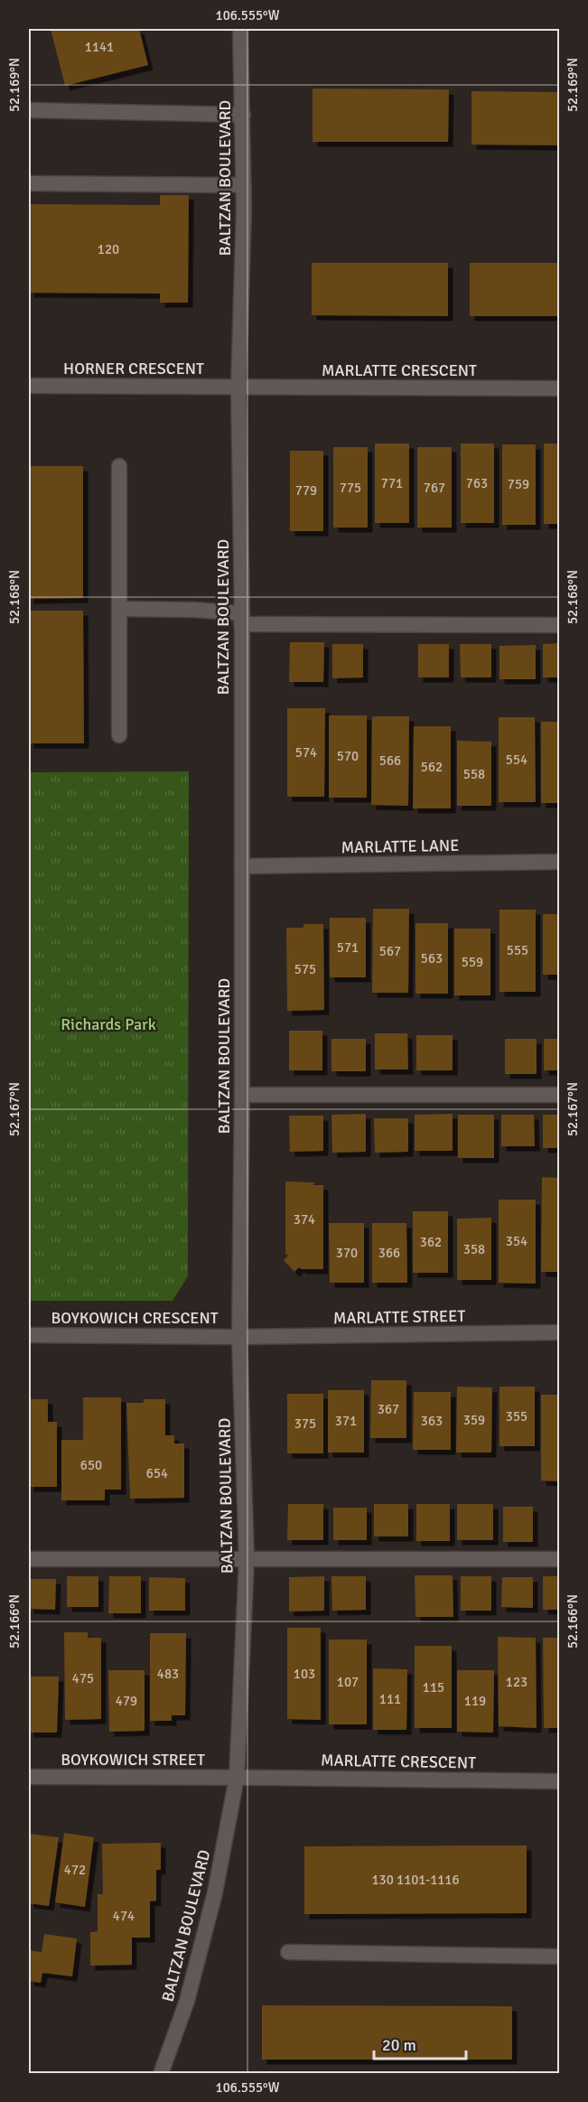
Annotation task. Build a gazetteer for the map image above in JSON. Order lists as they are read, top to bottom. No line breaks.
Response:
{"streets":{"street":["BALTZAN BOULEVARD","HORNER CRESCENT","MARLATTE CRESCENT","MARLATTE LANE","MARLATTE STREET","BOYKOWICH CRESCENT","BOYKOWICH STREET"]},"crossings":[["BALTZAN BOULEVARD","HORNER CRESCENT"],["BALTZAN BOULEVARD","MARLATTE CRESCENT"],["BALTZAN BOULEVARD","MARLATTE LANE"],["BALTZAN BOULEVARD","MARLATTE STREET"],["BALTZAN BOULEVARD","BOYKOWICH CRESCENT"],["BALTZAN BOULEVARD","BOYKOWICH STREET"],["HORNER CRESCENT","MARLATTE CRESCENT"],["MARLATTE CRESCENT","BOYKOWICH STREET"],["MARLATTE STREET","BOYKOWICH CRESCENT"]],"parks":["Richards Park"],"house_numbers":["1141","120","771","763","759","775","767","779","574","570","554","566","562","558","571","555","567","563","559","575","374","354","362","358","370","366","367","355","359","371","363","375","650","654","483","103","475","107","123","115","111","479","119","472","130 1101-1116","474"],"scale_bar":"20 m","coordinates":["106.555°W","52.169°N","52.168°N","52.167°N","52.166°N"]}
